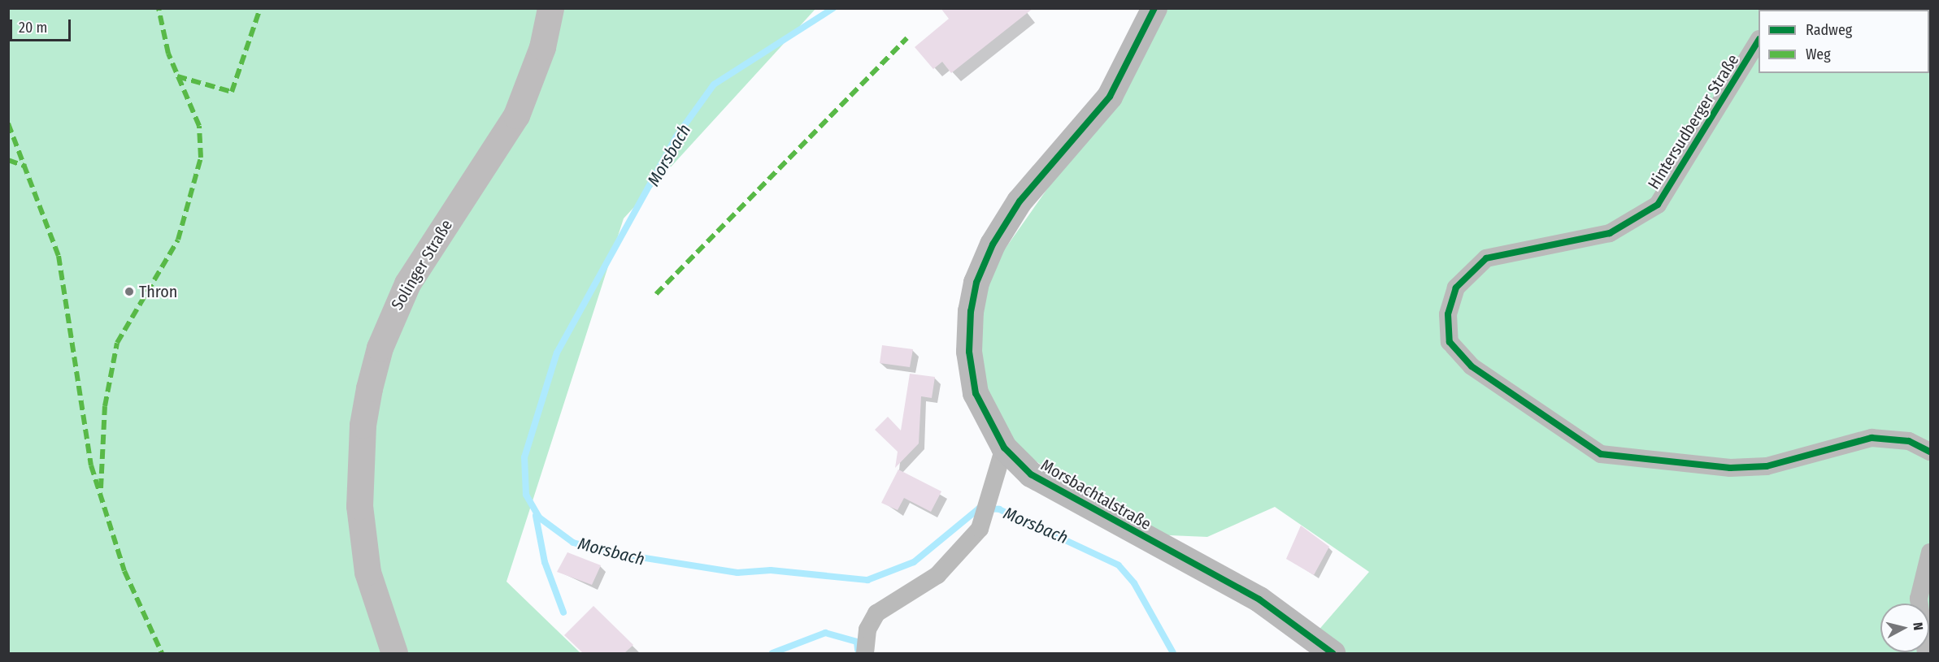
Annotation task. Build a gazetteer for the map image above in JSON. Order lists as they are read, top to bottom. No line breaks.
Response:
{"streets":{"main road":["Solinger Straße","Morsbachtalstraße"],"street":["Hintersudberger Straße"]},"water":["Morsbach"],"places":["Thron"],"legend":["Radweg","Weg"],"scale_bar":"20 m","north":"right"}
